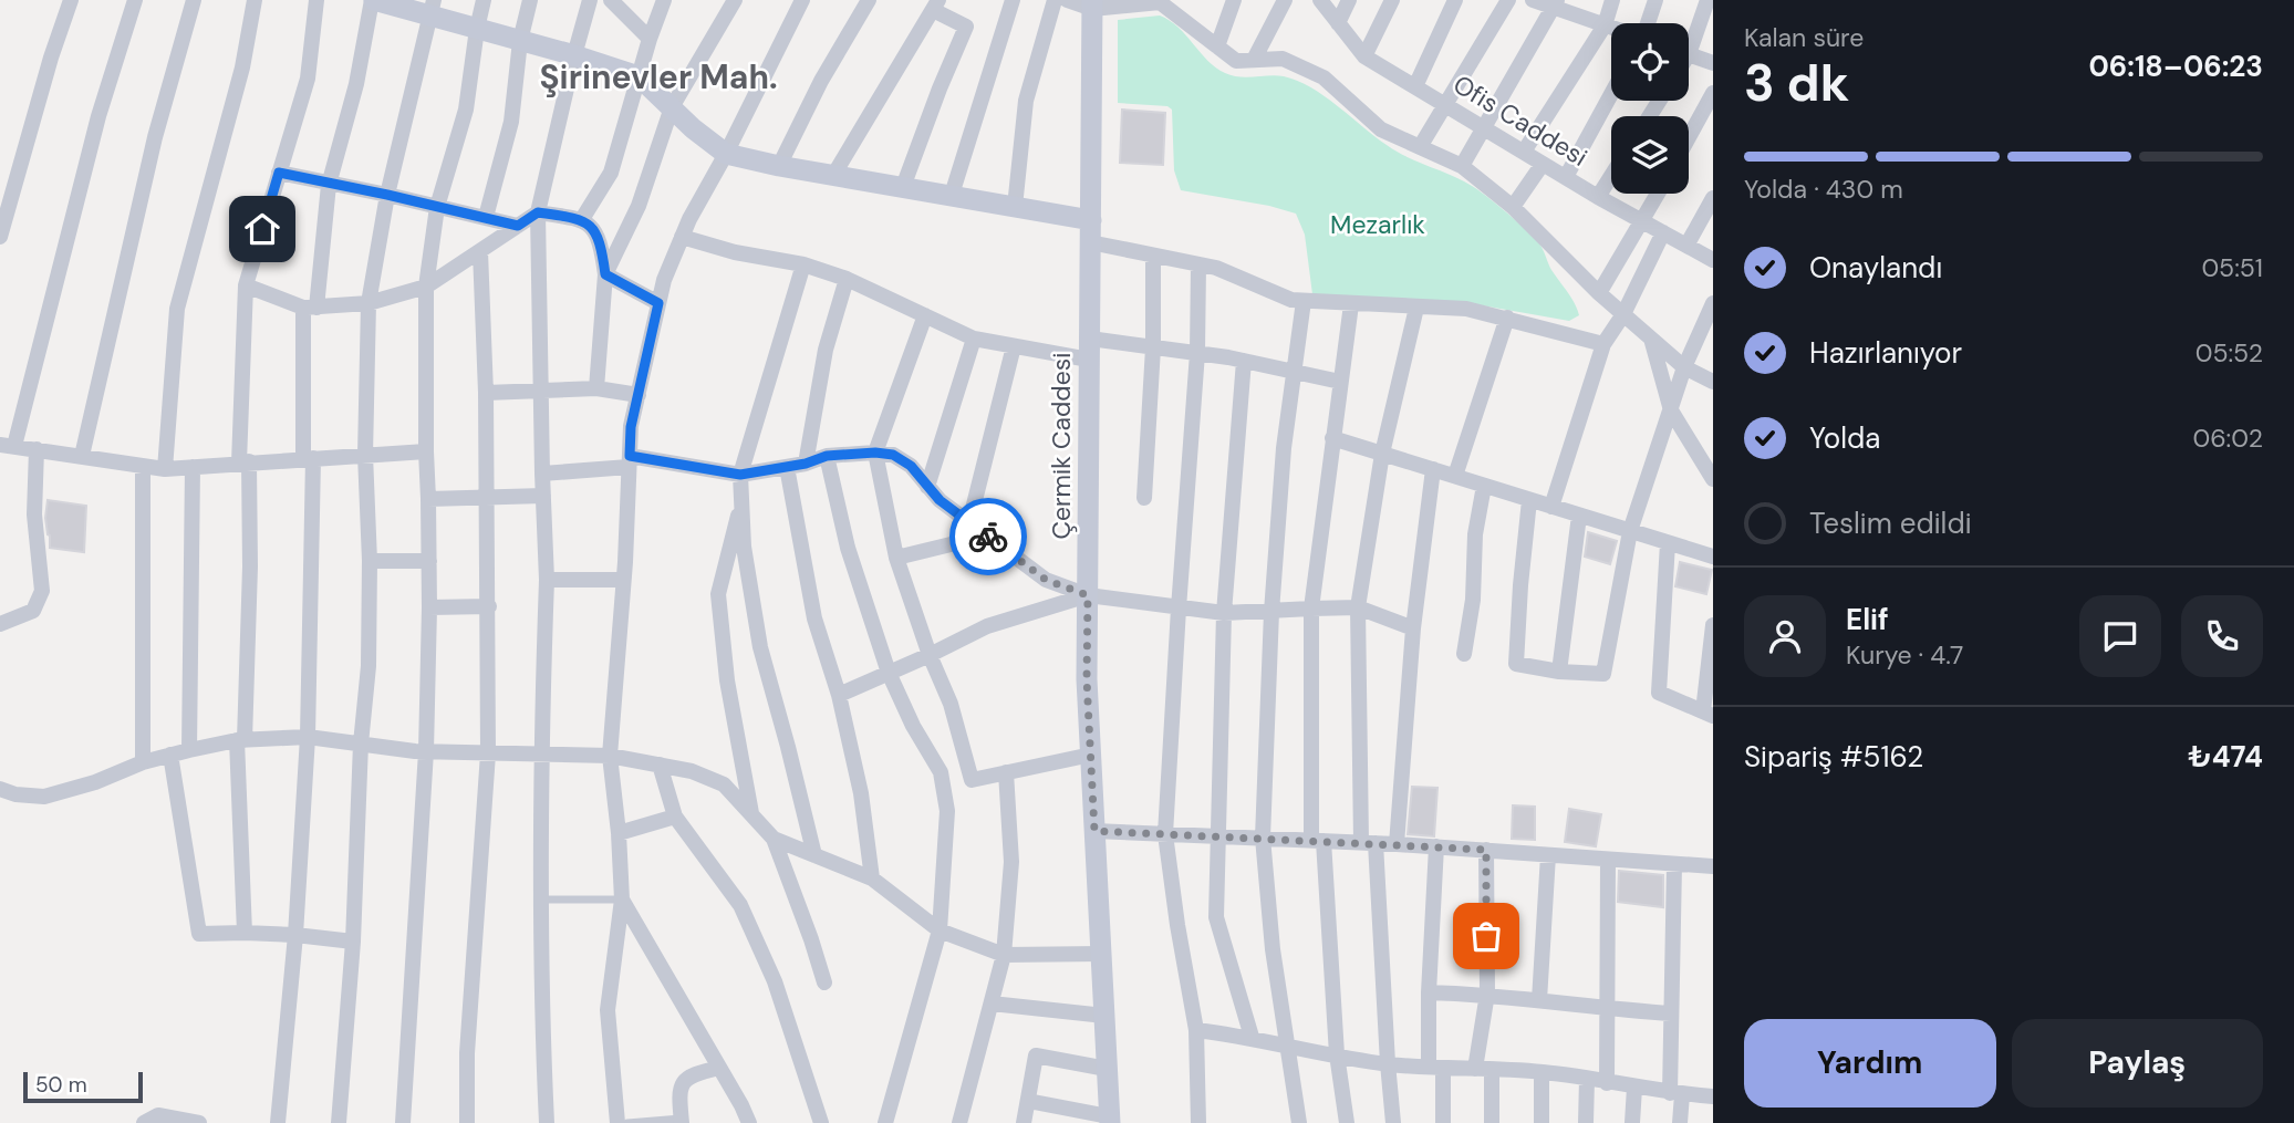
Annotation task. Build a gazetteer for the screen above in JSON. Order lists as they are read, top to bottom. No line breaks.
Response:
{"streets":{"main road":["Çermik Caddesi"],"street":["Ofis Caddesi"]},"districts":["Şirinevler Mah."],"parks":["Mezarlık"],"scale_bar":"50 m","page":{"heading":["3 dk","Kalan süre","06:18–06:23"],"panel":["Elif","Kurye · 4.7","Sipariş #5162","₺474"],"bar":"Yolda · 430 m","list":[["Onaylandı","05:51"],["Hazırlanıyor","05:52"],["Yolda","06:02"],"Teslim edildi"],"buttons":["Yardım","Paylaş"],"scale":"50 m"}}
